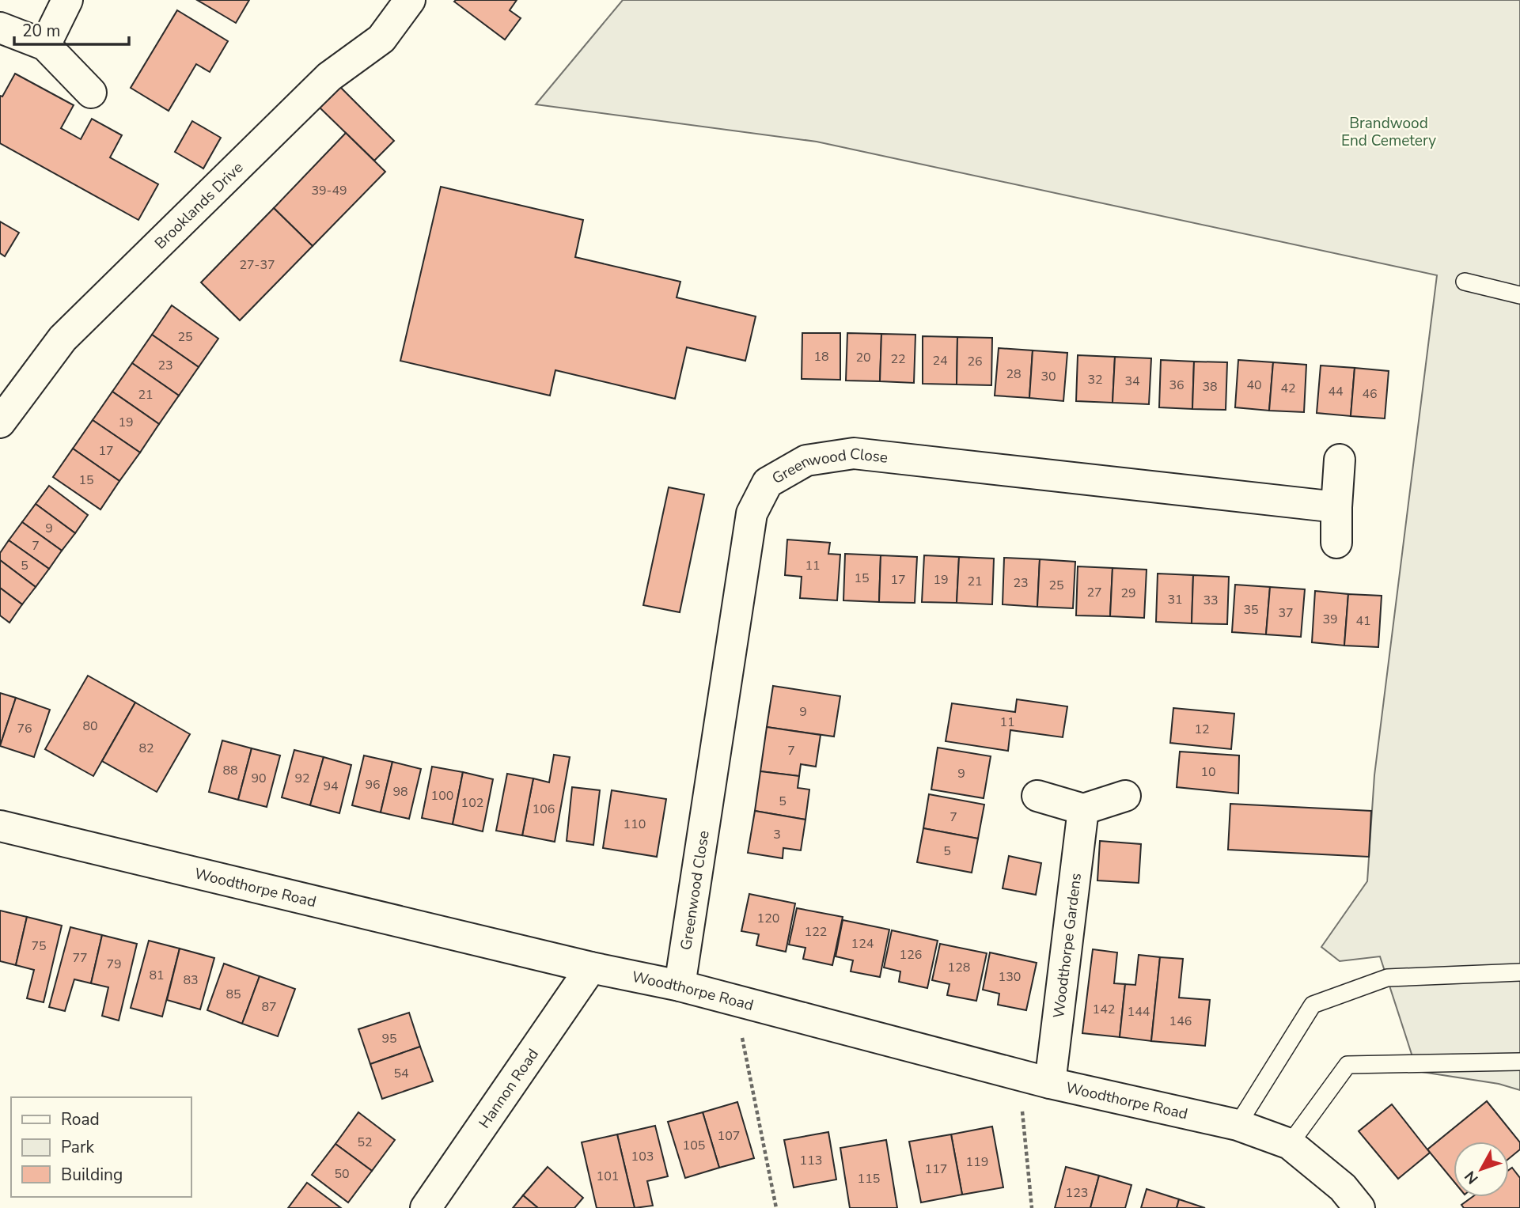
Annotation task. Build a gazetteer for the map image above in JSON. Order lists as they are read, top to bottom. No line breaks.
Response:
{"streets":{"street":["Brooklands Drive","Greenwood Close","Woodthorpe Road","Woodthorpe Gardens","Hannon Road"]},"crossings":[["Greenwood Close","Woodthorpe Road"],["Woodthorpe Road","Woodthorpe Gardens"],["Woodthorpe Road","Hannon Road"]],"parks":["Brandwood End Cemetery"],"house_numbers":["39-49","27-37","25","18","20","22","24","26","23","28","30","32","34","36","40","38","42","44","46","21","19","17","15","9","7","5","11","15","17","19","21","23","25","27","29","31","33","35","37","39","41","9","11","80","76","12","82","7","88","10","9","90","92","96","94","98","100","5","102","106","7","110","3","5","120","122","124","75","126","77","79","128","81","130","83","85","87","142","144","146","95","54","107","52","105","103","113","119","117","50","101","115","123"],"legend":["Road","Park","Building"],"scale_bar":"20 m","north":"bottom left"}
